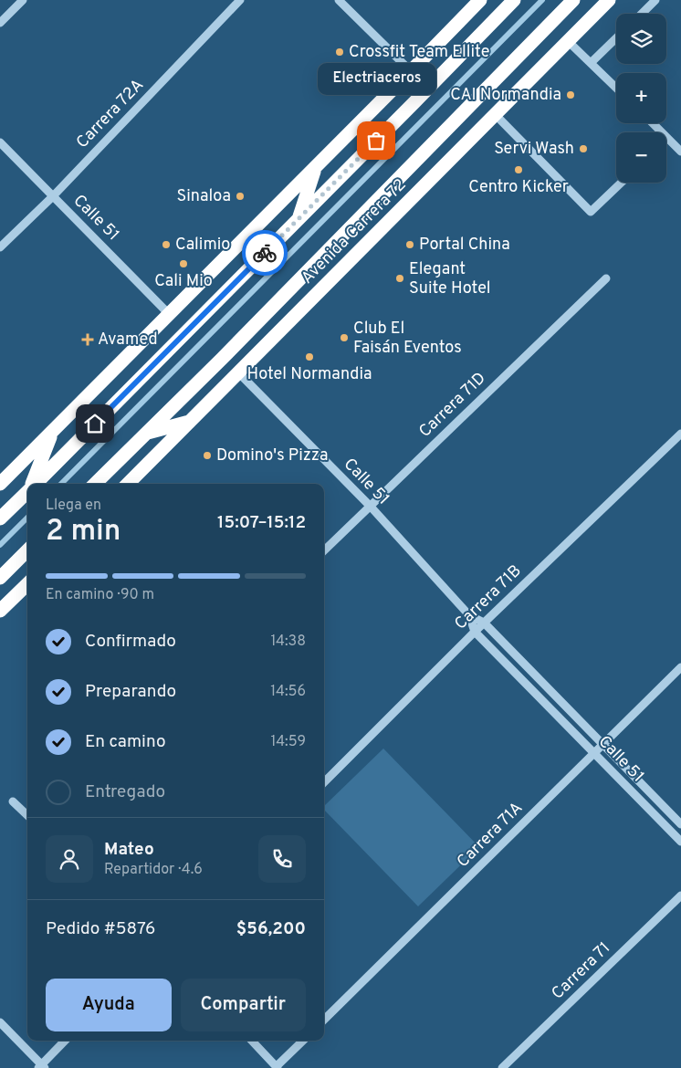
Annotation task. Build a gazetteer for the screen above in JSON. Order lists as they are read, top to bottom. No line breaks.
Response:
{"streets":{"highway":["Avenida Carrera 72"],"street":["Carrera 72A","Calle 51","Carrera 71D","Carrera 71B","Carrera 71A","Carrera 71"]},"crossings":[["Carrera 72A","Calle 51"],["Calle 51","Avenida Carrera 72"],["Calle 51","Carrera 71D"],["Calle 51","Carrera 71B"],["Calle 51","Carrera 71A"]],"places":{"other":["Crossfit Team Ellite","CAI Normandia","Electriaceros","Servi Wash","Centro Kicker","Sinaloa","Calimio","Portal China","Cali Mio","Elegant Suite Hotel","Club El Faisán Eventos","Hotel Normandia","Domino's Pizza"],"health":["Avamed"]},"page":{"map_buttons":["+","−"],"bubble":"Electriaceros","heading":["2 min","Llega en","15:07–15:12"],"panel":["Mateo","Repartidor · 4.6","Pedido #5876","$56,200"],"bar":"En camino · 90 m","list":[["Confirmado","14:38"],["Preparando","14:56"],["En camino","14:59"],"Entregado"],"buttons":["Ayuda","Compartir"]}}
